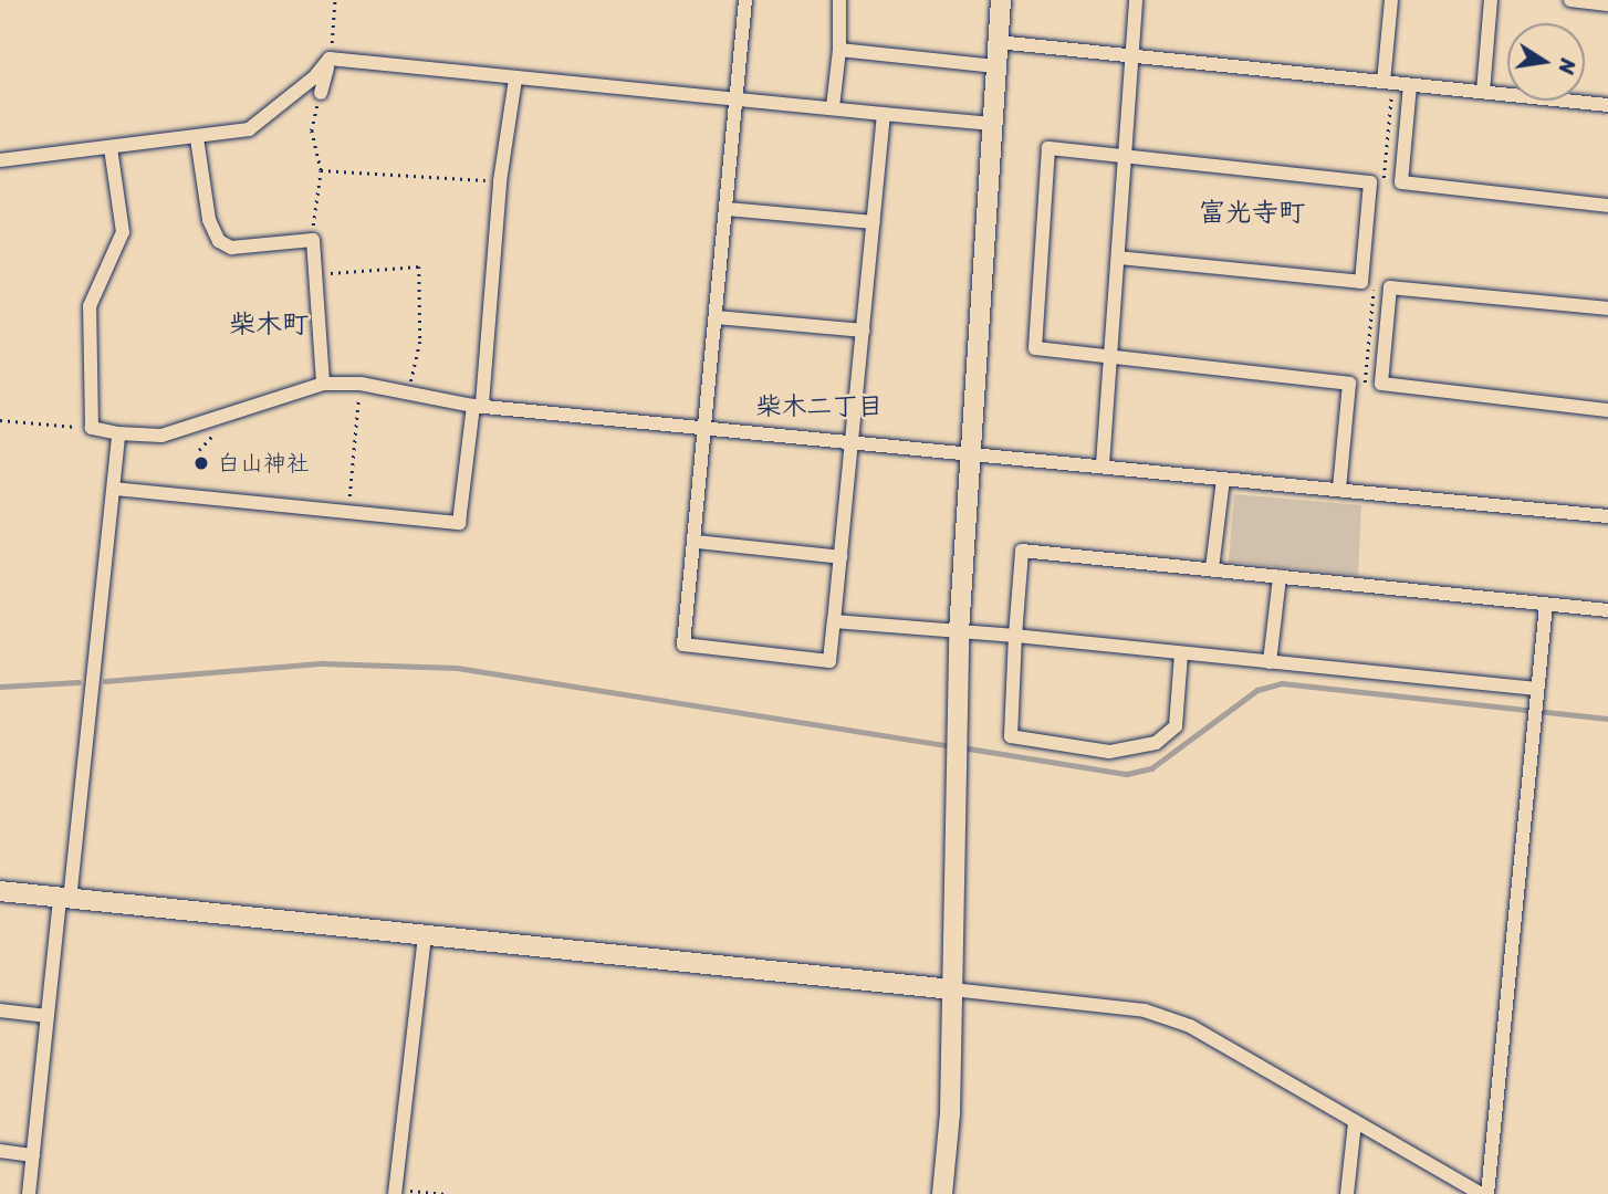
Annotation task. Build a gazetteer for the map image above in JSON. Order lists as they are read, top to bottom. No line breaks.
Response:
{"districts":["富光寺町","柴木町","柴木二丁目"],"places":["白山神社"],"north":"right"}
